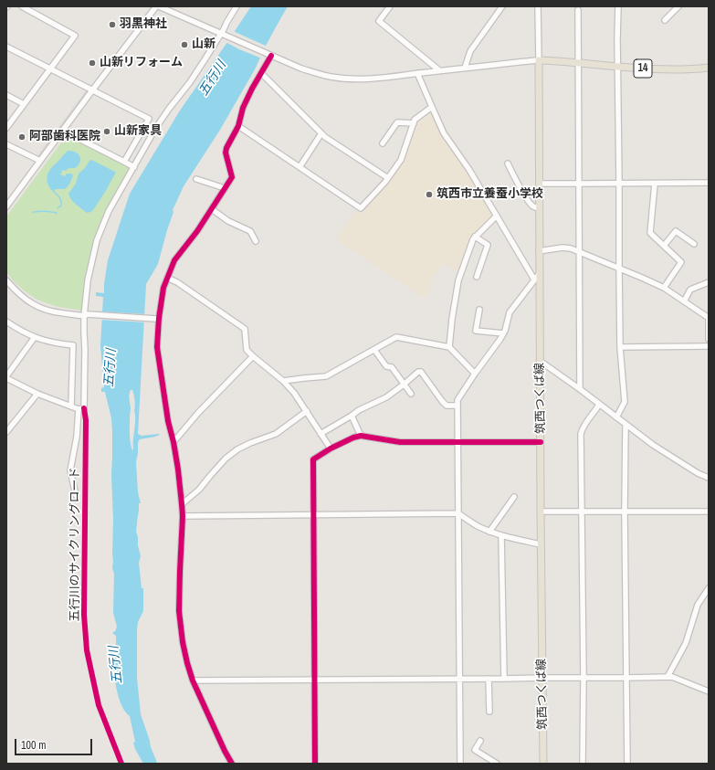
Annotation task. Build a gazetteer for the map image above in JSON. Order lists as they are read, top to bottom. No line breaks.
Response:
{"streets":{"main road":["14","筑西つくば線"],"cycle path":["五行川のサイクリングロード"]},"crossings":[["14","筑西つくば線"]],"water":["五行川"],"places":["羽黒神社","山新","山新リフォーム","山新家具","阿部歯科医院","筑西市立養蚕小学校"],"scale_bar":"100 m"}
